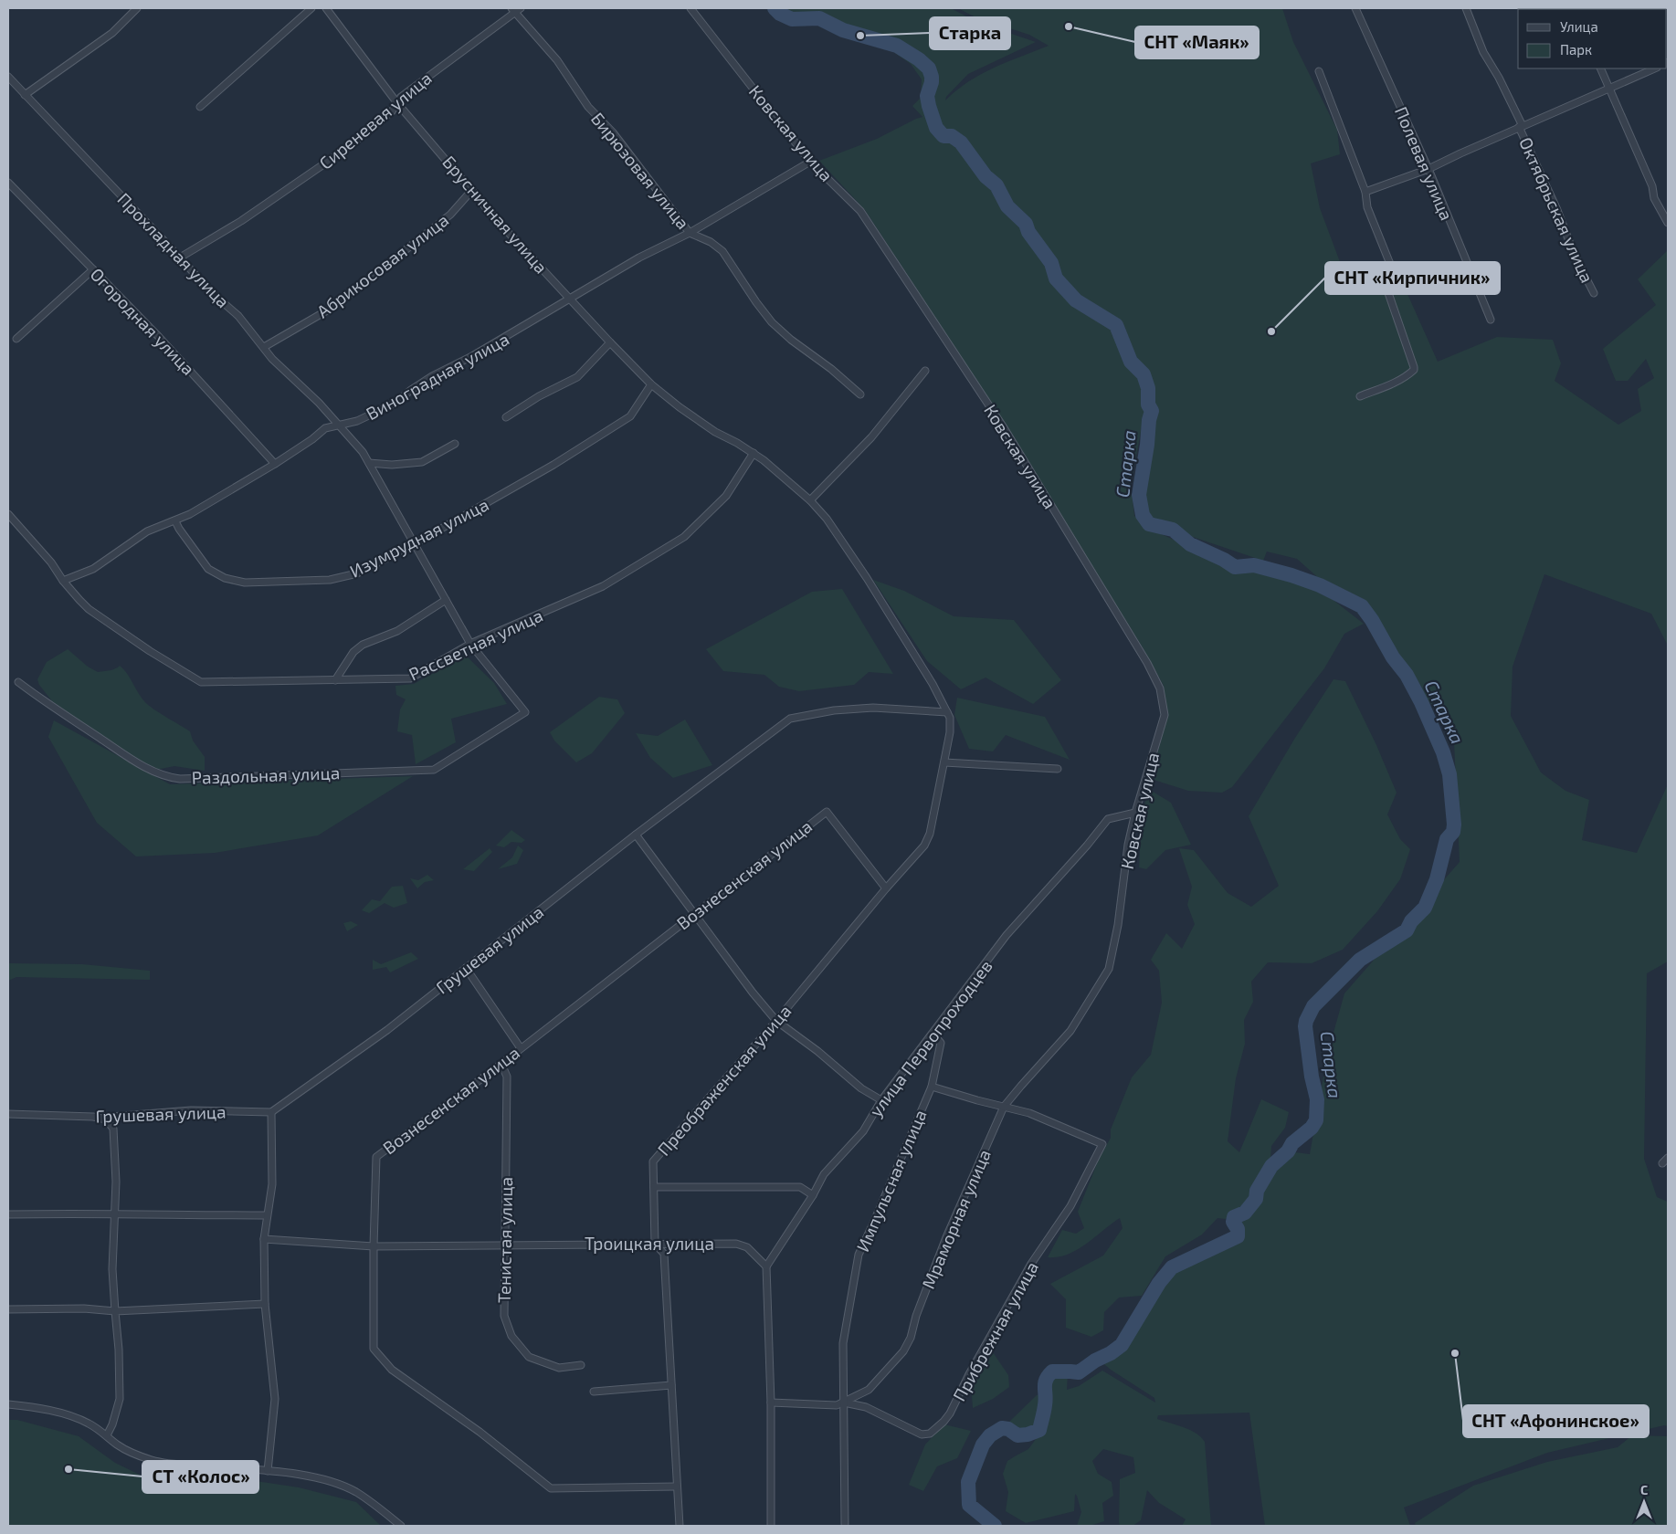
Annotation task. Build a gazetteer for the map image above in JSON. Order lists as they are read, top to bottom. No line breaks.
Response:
{"streets":{"street":["Сиреневая улица","Ковская улица","Полевая улица","Бирюзовая улица","Октябрьская улица","Брусничная улица","Прохладная улица","Абрикосовая улица","Огородная улица","Виноградная улица","Изумрудная улица","Рассветная улица","Раздольная улица","Вознесенская улица","Грушевая улица","улица Первопроходцев","Преображенская улица","Импульсная улица","Мраморная улица","Тенистая улица","Троицкая улица","Прибрежная улица"]},"crossings":[["Сиреневая улица","Бирюзовая улица"],["Сиреневая улица","Брусничная улица"],["Сиреневая улица","Прохладная улица"],["Ковская улица","Виноградная улица"],["Ковская улица","улица Первопроходцев"],["Ковская улица","Мраморная улица"],["Бирюзовая улица","Виноградная улица"],["Брусничная улица","Абрикосовая улица"],["Брусничная улица","Виноградная улица"],["Брусничная улица","Изумрудная улица"],["Брусничная улица","Рассветная улица"],["Брусничная улица","Грушевая улица"],["Брусничная улица","Преображенская улица"],["Прохладная улица","Абрикосовая улица"],["Прохладная улица","Виноградная улица"],["Прохладная улица","Изумрудная улица"],["Прохладная улица","Рассветная улица"],["Прохладная улица","Раздольная улица"],["Огородная улица","Виноградная улица"],["Виноградная улица","Изумрудная улица"],["Виноградная улица","Рассветная улица"],["Вознесенская улица","Преображенская улица"],["Вознесенская улица","Тенистая улица"],["Вознесенская улица","Троицкая улица"],["Грушевая улица","Преображенская улица"],["улица Первопроходцев","Импульсная улица"],["улица Первопроходцев","Троицкая улица"],["Преображенская улица","Троицкая улица"],["Импульсная улица","Мраморная улица"],["Импульсная улица","Прибрежная улица"],["Мраморная улица","Прибрежная улица"],["Тенистая улица","Троицкая улица"]],"water":["Старка"],"places":["СНТ «Маяк»","Старка","СНТ «Кирпичник»","СНТ «Афонинское»","СТ «Колос»"],"legend":["Улица","Парк"],"north":"top"}
